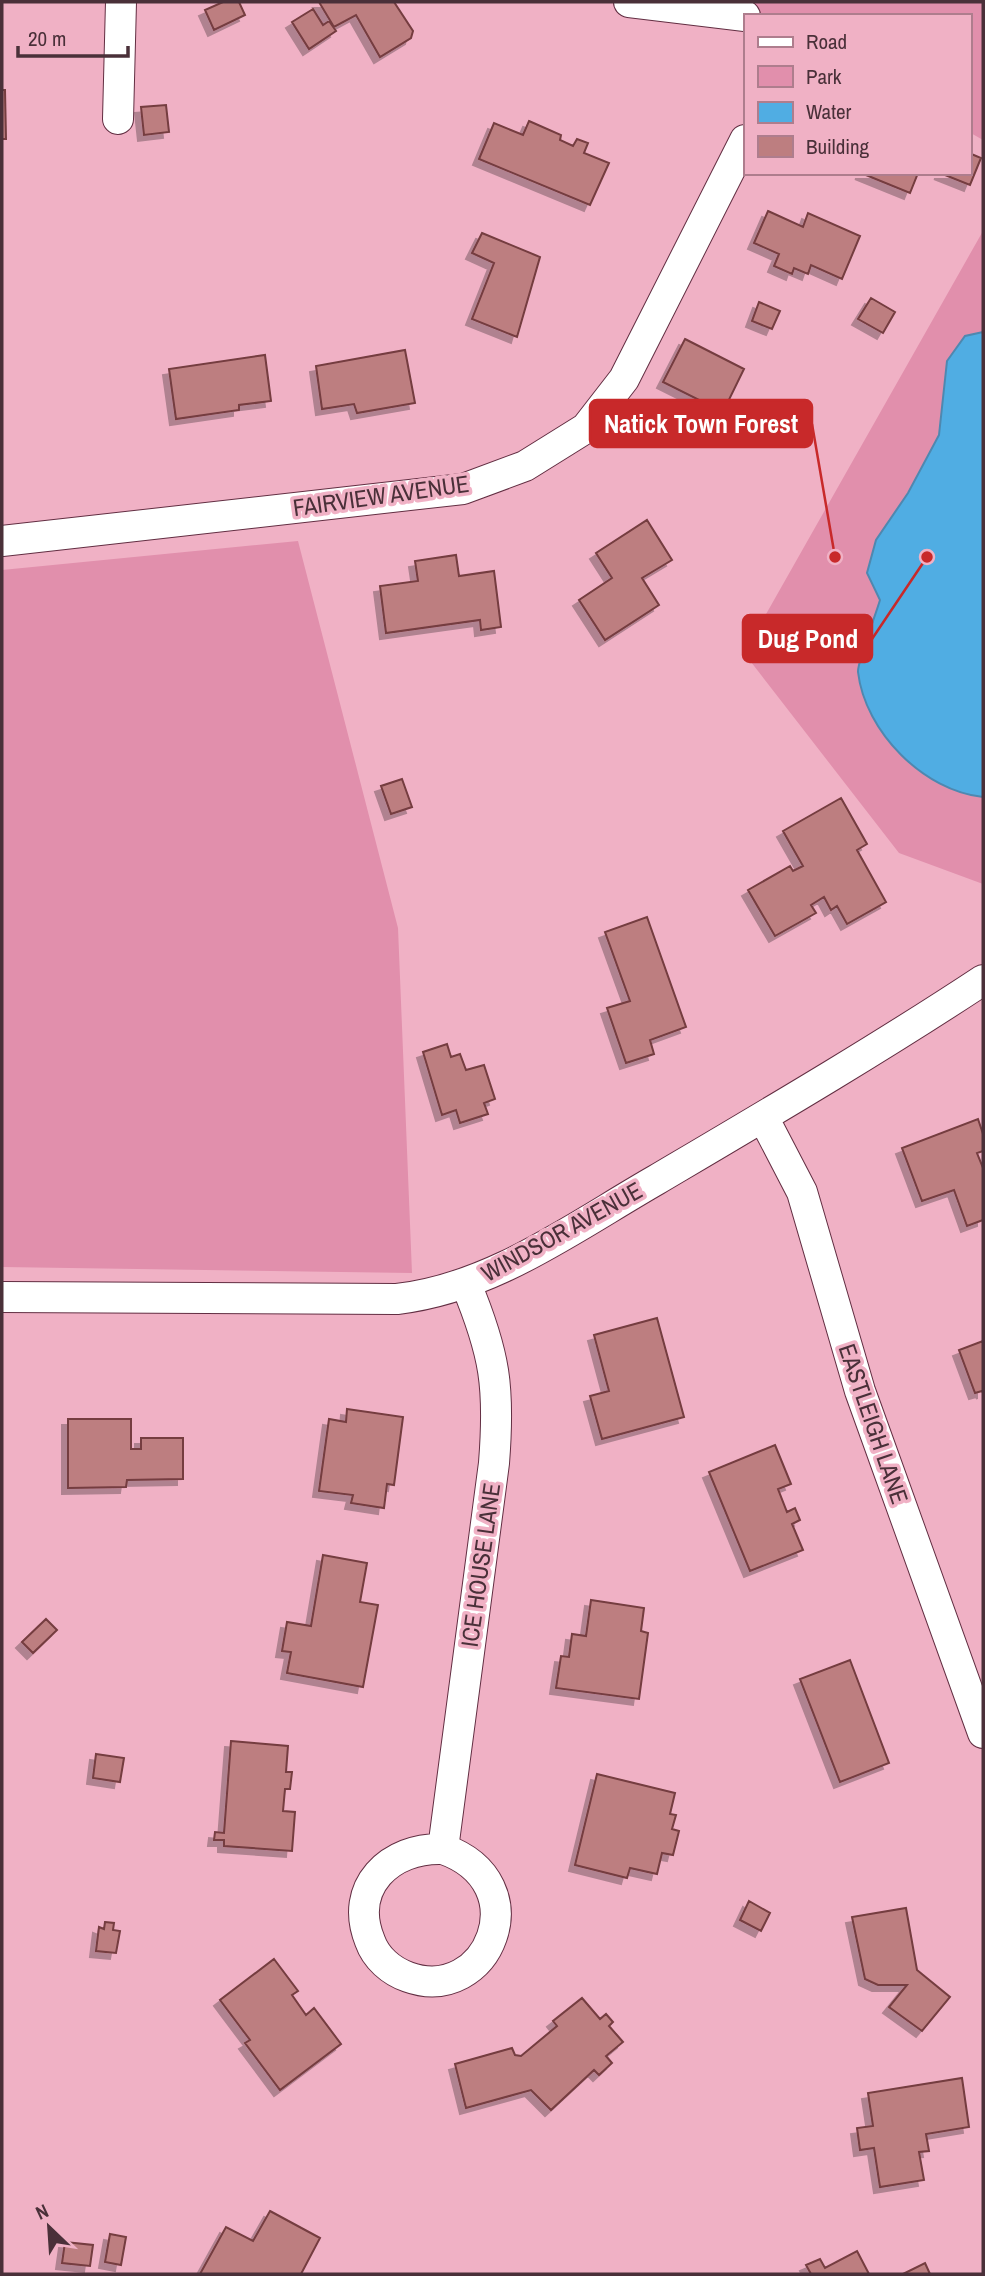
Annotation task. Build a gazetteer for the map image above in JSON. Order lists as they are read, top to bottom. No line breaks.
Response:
{"streets":{"street":["FAIRVIEW AVENUE","WINDSOR AVENUE","EASTLEIGH LANE","ICE HOUSE LANE"]},"crossings":[["WINDSOR AVENUE","EASTLEIGH LANE"],["WINDSOR AVENUE","ICE HOUSE LANE"]],"places":["Natick Town Forest","Dug Pond"],"legend":["Road","Park","Water","Building"],"scale_bar":"20 m","north":"top left"}
